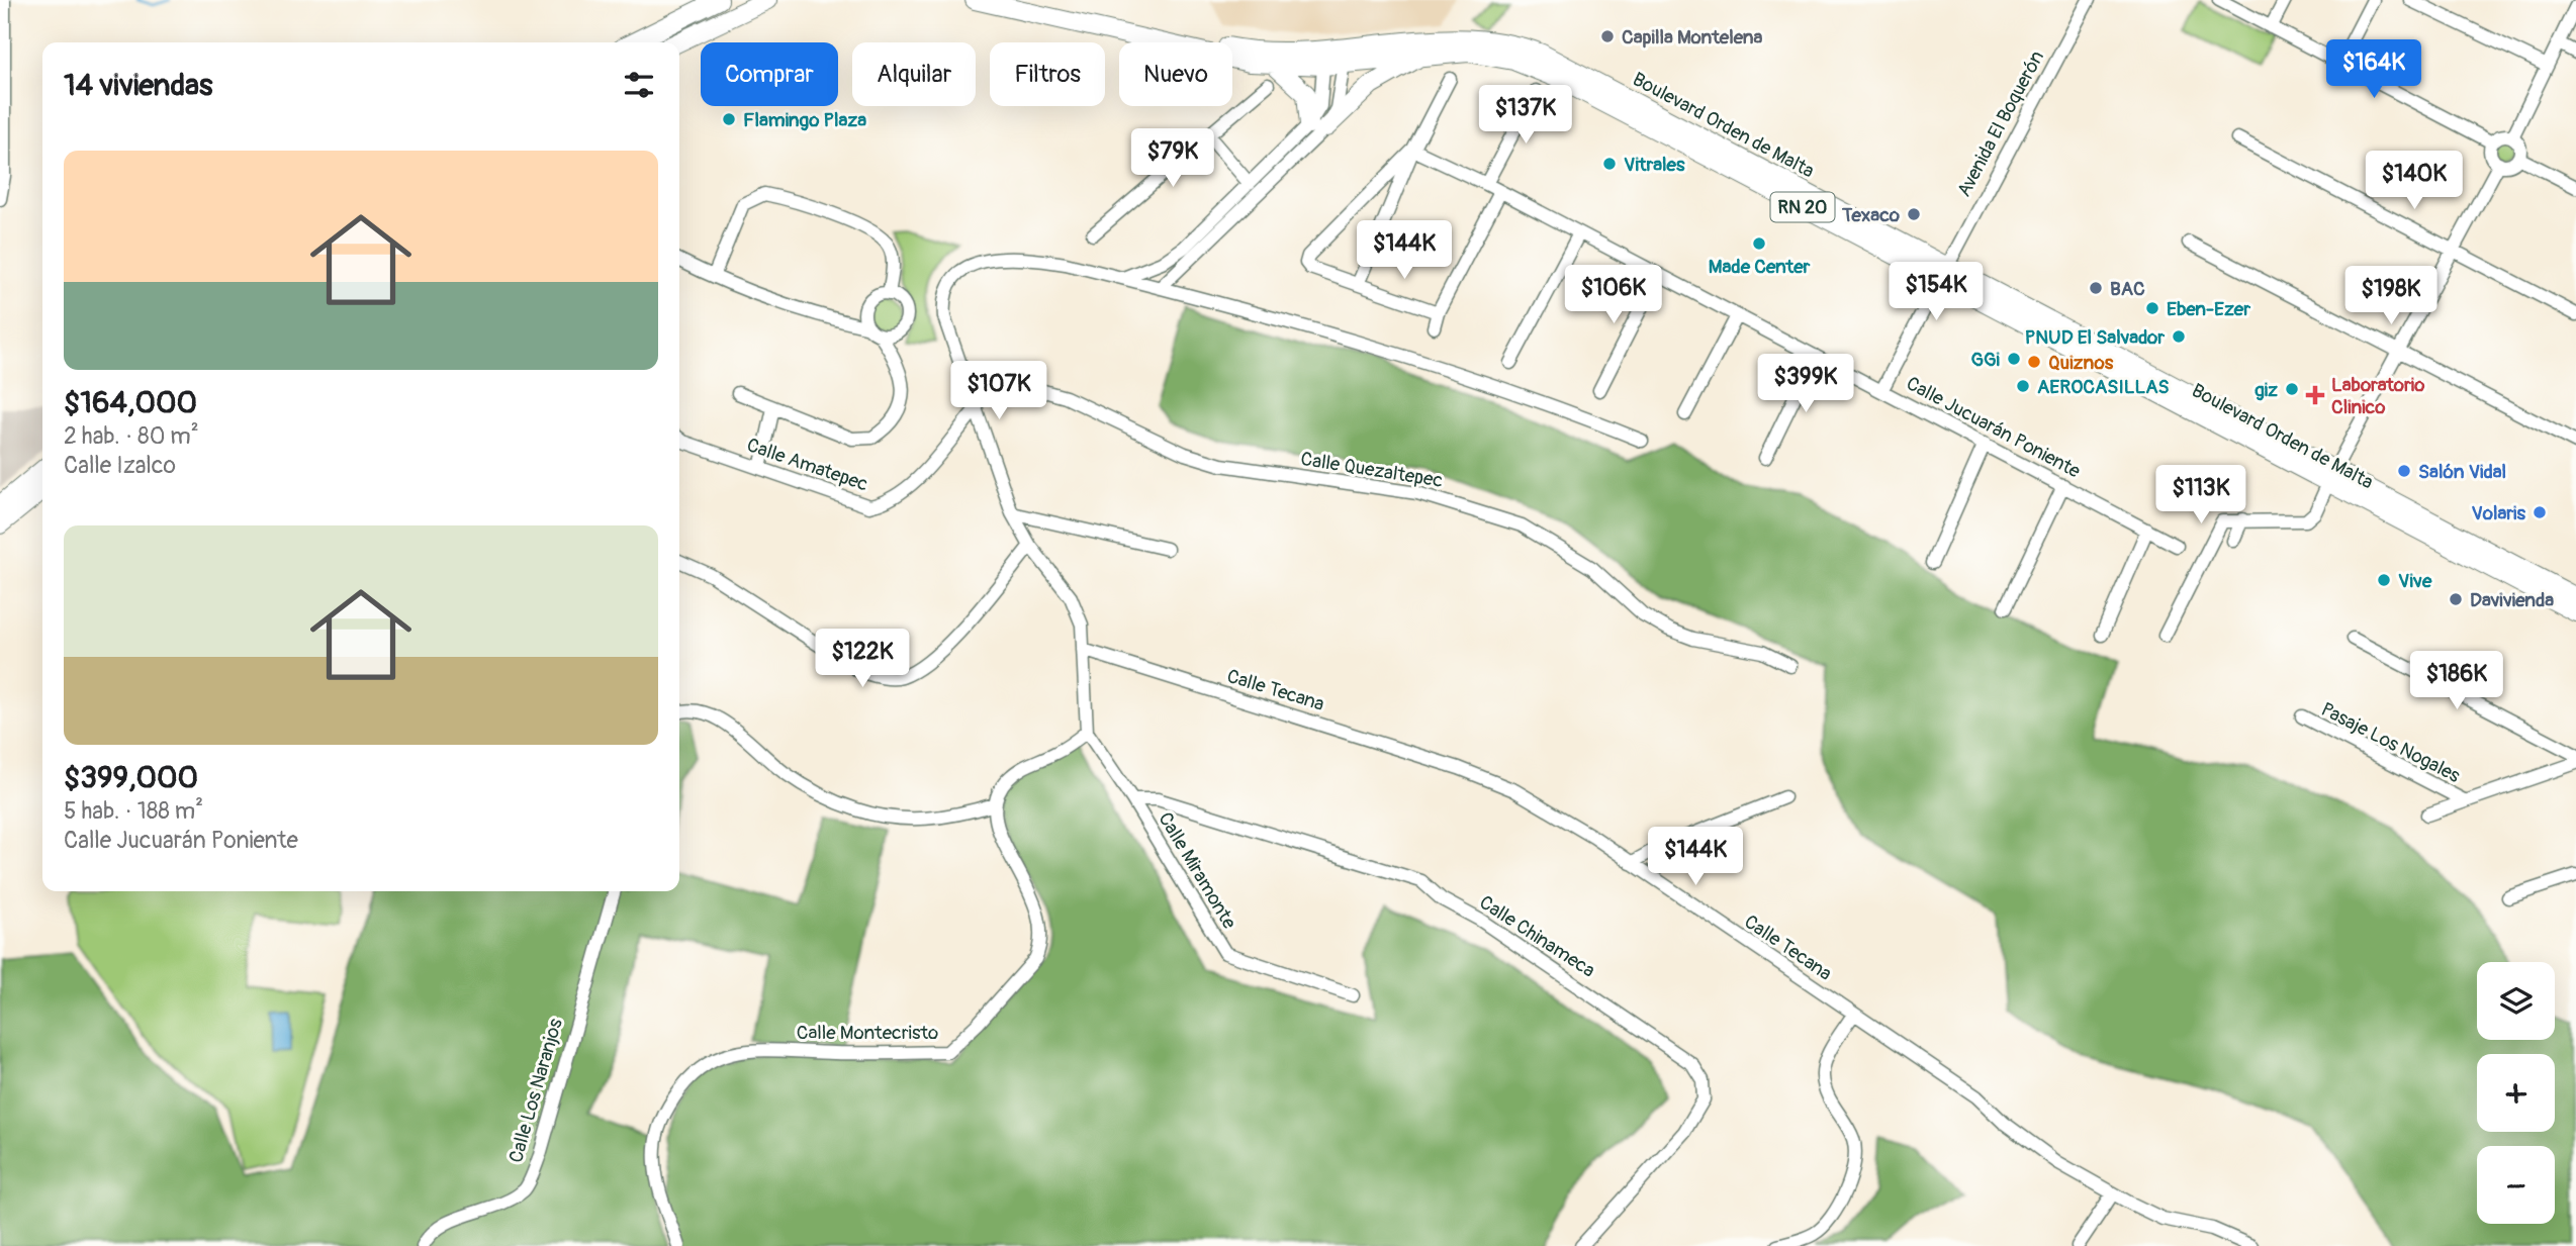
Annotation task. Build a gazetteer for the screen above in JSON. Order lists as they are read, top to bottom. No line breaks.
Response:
{"streets":{"highway":["Boulevard Orden de Malta","RN 20"],"street":["Avenida El Boquerón","Calle Jucuarán Poniente","Calle Amatepec","Calle Quezaltepec","Calle Tecana","Pasaje Los Nogales","Calle Miramonte","Calle Chinameca","Calle Montecristo","Calle Los Naranjos"]},"crossings":[["Avenida El Boquerón","Boulevard Orden de Malta"],["Avenida El Boquerón","Calle Jucuarán Poniente"],["Calle Miramonte","Calle Chinameca"]],"places":{"other":["Capilla Montelena","Flamingo Plaza","Vitrales","Texaco","Made Center","BAC","Eben-Ezer","PNUD El Salvador","GGi","Quiznos","AEROCASILLAS","giz","Salón Vidal","Volaris","Vive","Davivienda"],"health":["Laboratorio Clinico"]},"page":{"price":["$164K","$137K","$79K","$140K","$144K","$154K","$106K","$198K","$399K","$107K","$113K","$122K","$186K","$144K"],"chip":["Comprar","Alquilar","Filtros","Nuevo"],"heading":"14 viviendas","list":[{"name":"$164,000","note":"2 hab. · 80 m² · Calle Izalco"},{"name":"$399,000","note":"5 hab. · 188 m² · Calle Jucuarán Poniente"}],"map_buttons":["+","−"]}}
